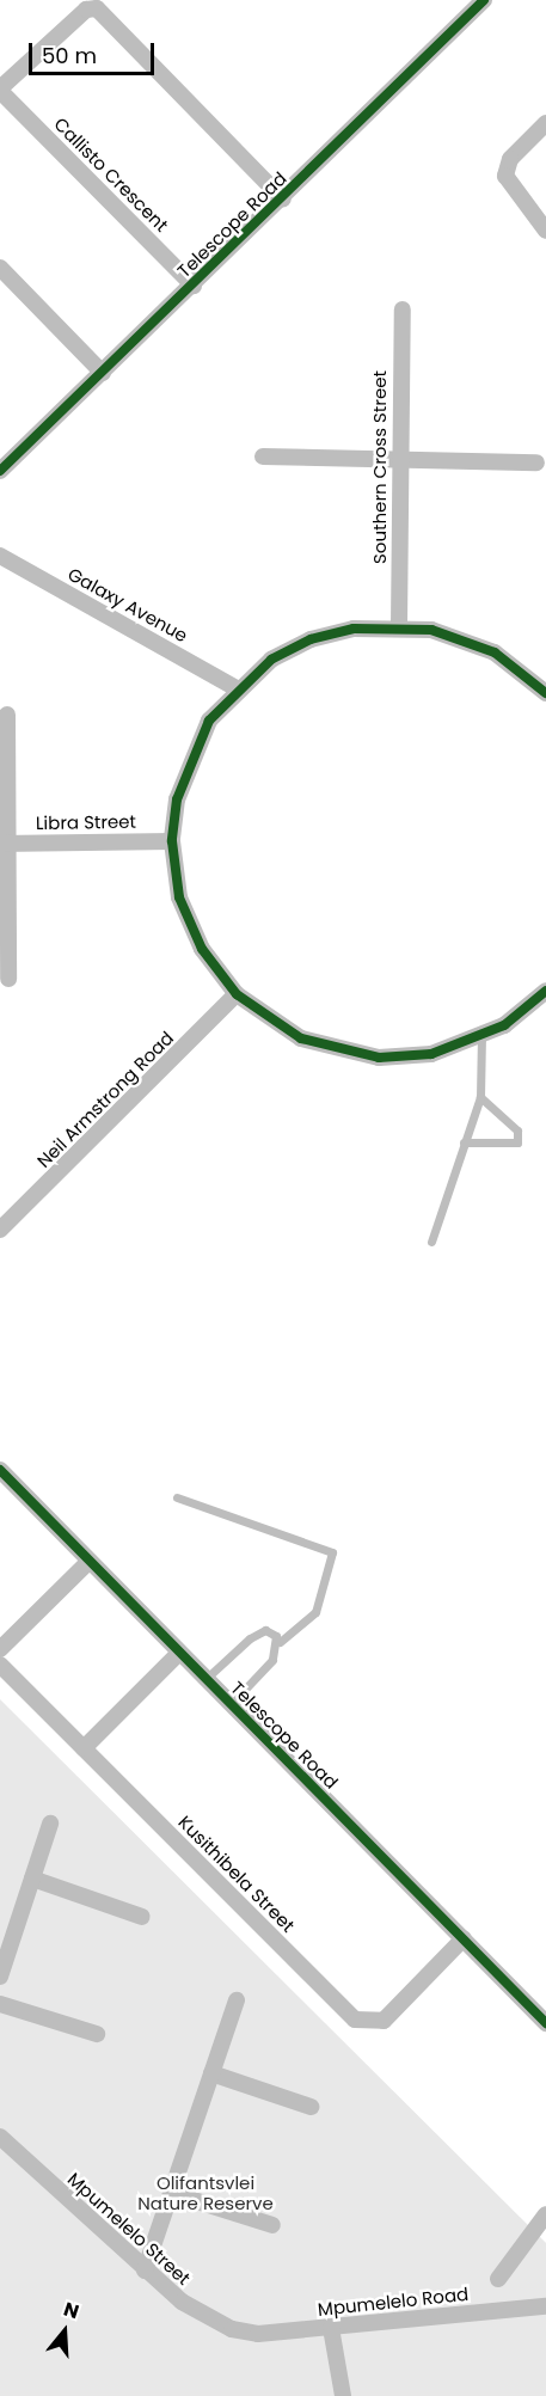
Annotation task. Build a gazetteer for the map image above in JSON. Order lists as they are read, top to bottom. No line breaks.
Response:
{"streets":{"street":["Callisto Crescent","Telescope Road","Southern Cross Street","Galaxy Avenue","Libra Street","Neil Armstrong Road","Kusithibela Street","Mpumelelo Street","Mpumelelo Road"]},"crossings":[["Callisto Crescent","Telescope Road"],["Telescope Road","Kusithibela Street"],["Mpumelelo Street","Mpumelelo Road"]],"parks":["Olifantsvlei Nature Reserve"],"scale_bar":"50 m","north":"top"}
